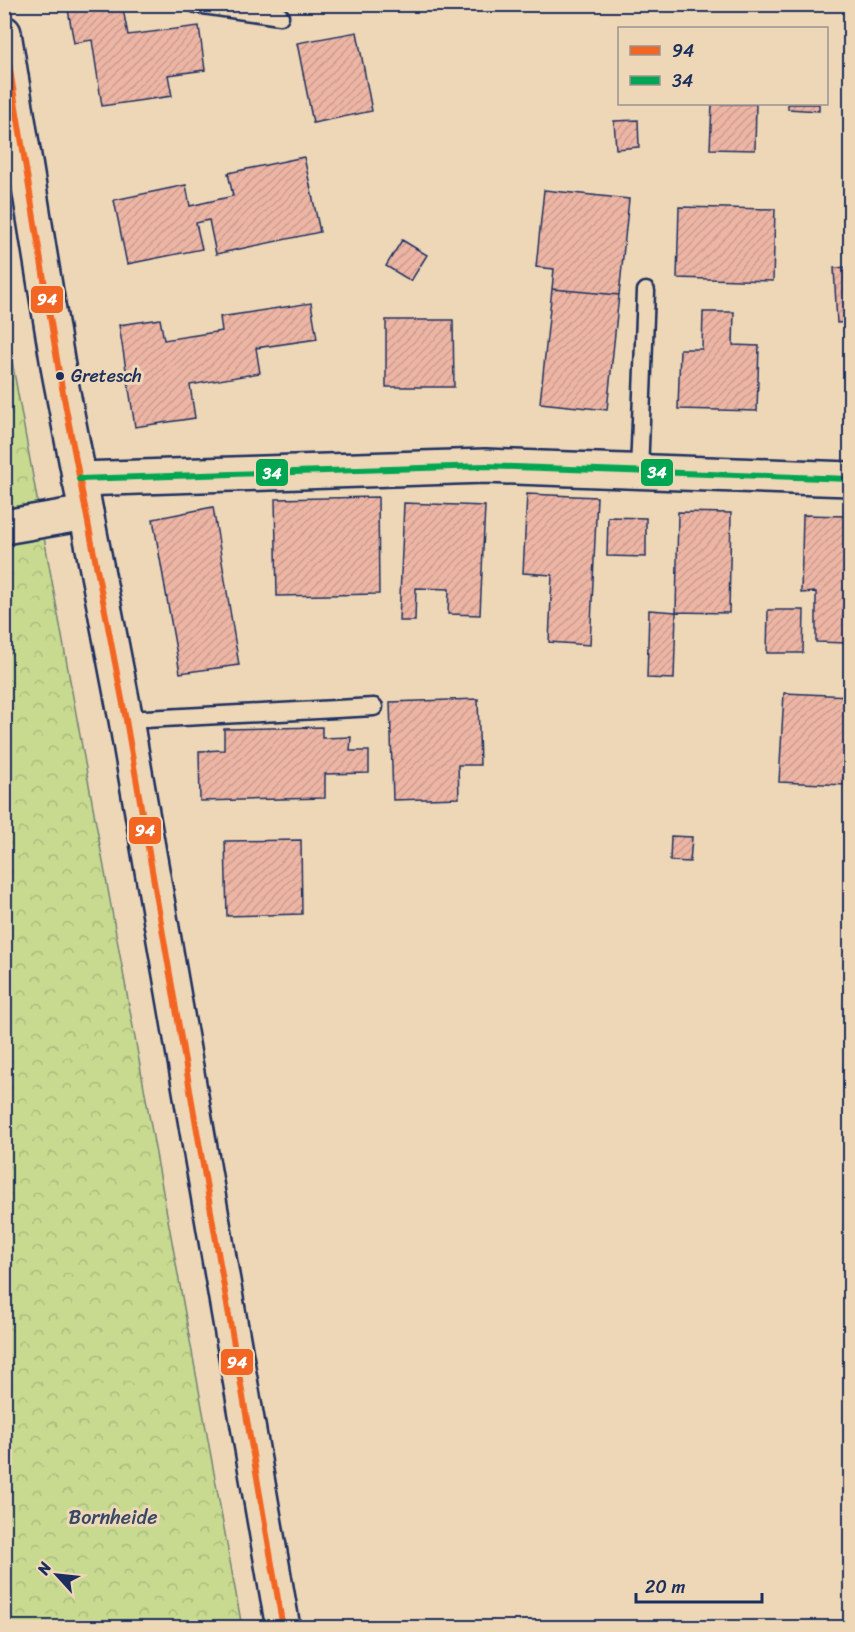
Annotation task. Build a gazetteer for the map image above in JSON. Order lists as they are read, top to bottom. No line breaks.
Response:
{"parks":["Bornheide"],"places":["Gretesch"],"lines":["transit line 94","transit line 34"],"legend":["94","34"],"scale_bar":"20 m","north":"top left"}
